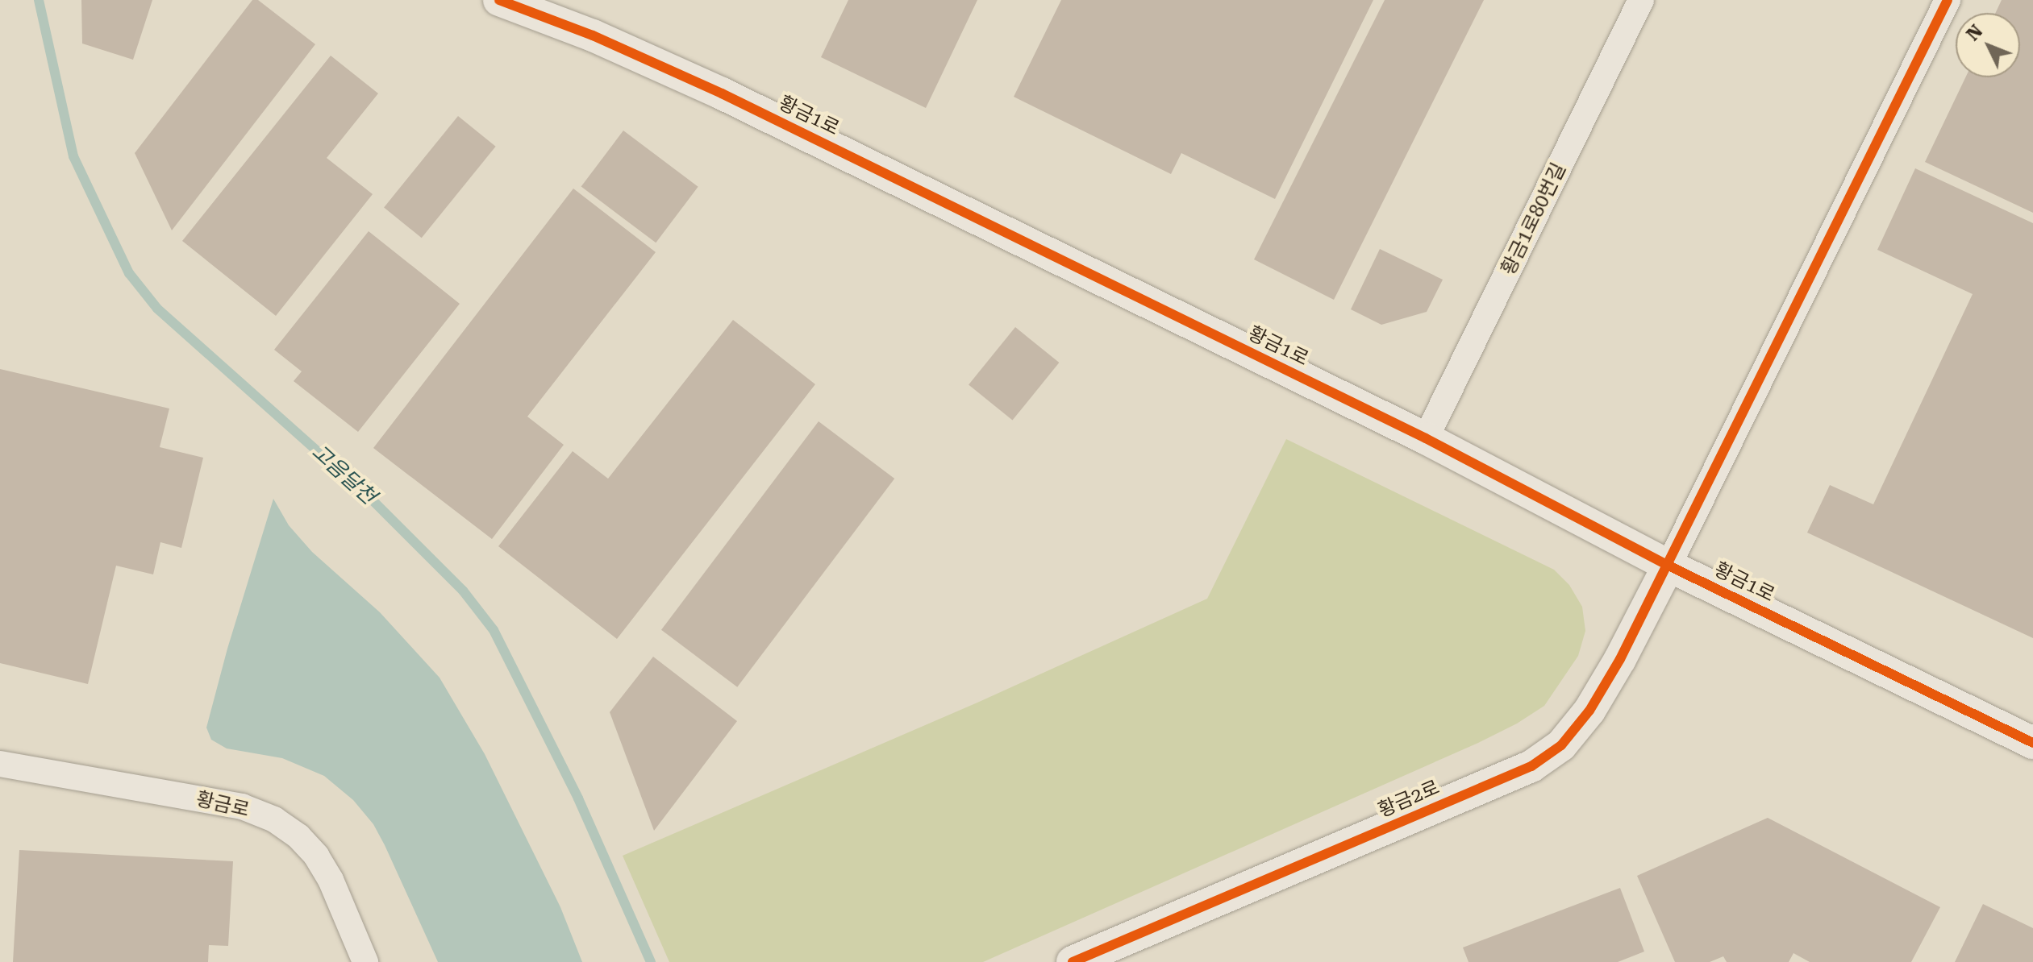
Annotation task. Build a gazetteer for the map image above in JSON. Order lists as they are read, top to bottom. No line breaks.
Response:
{"streets":{"street":["황금1로","황금1로80번길","황금2로","황금로"]},"crossings":[["황금1로","황금1로80번길"],["황금1로","황금2로"]],"water":["고음달천"],"north":"top left"}
